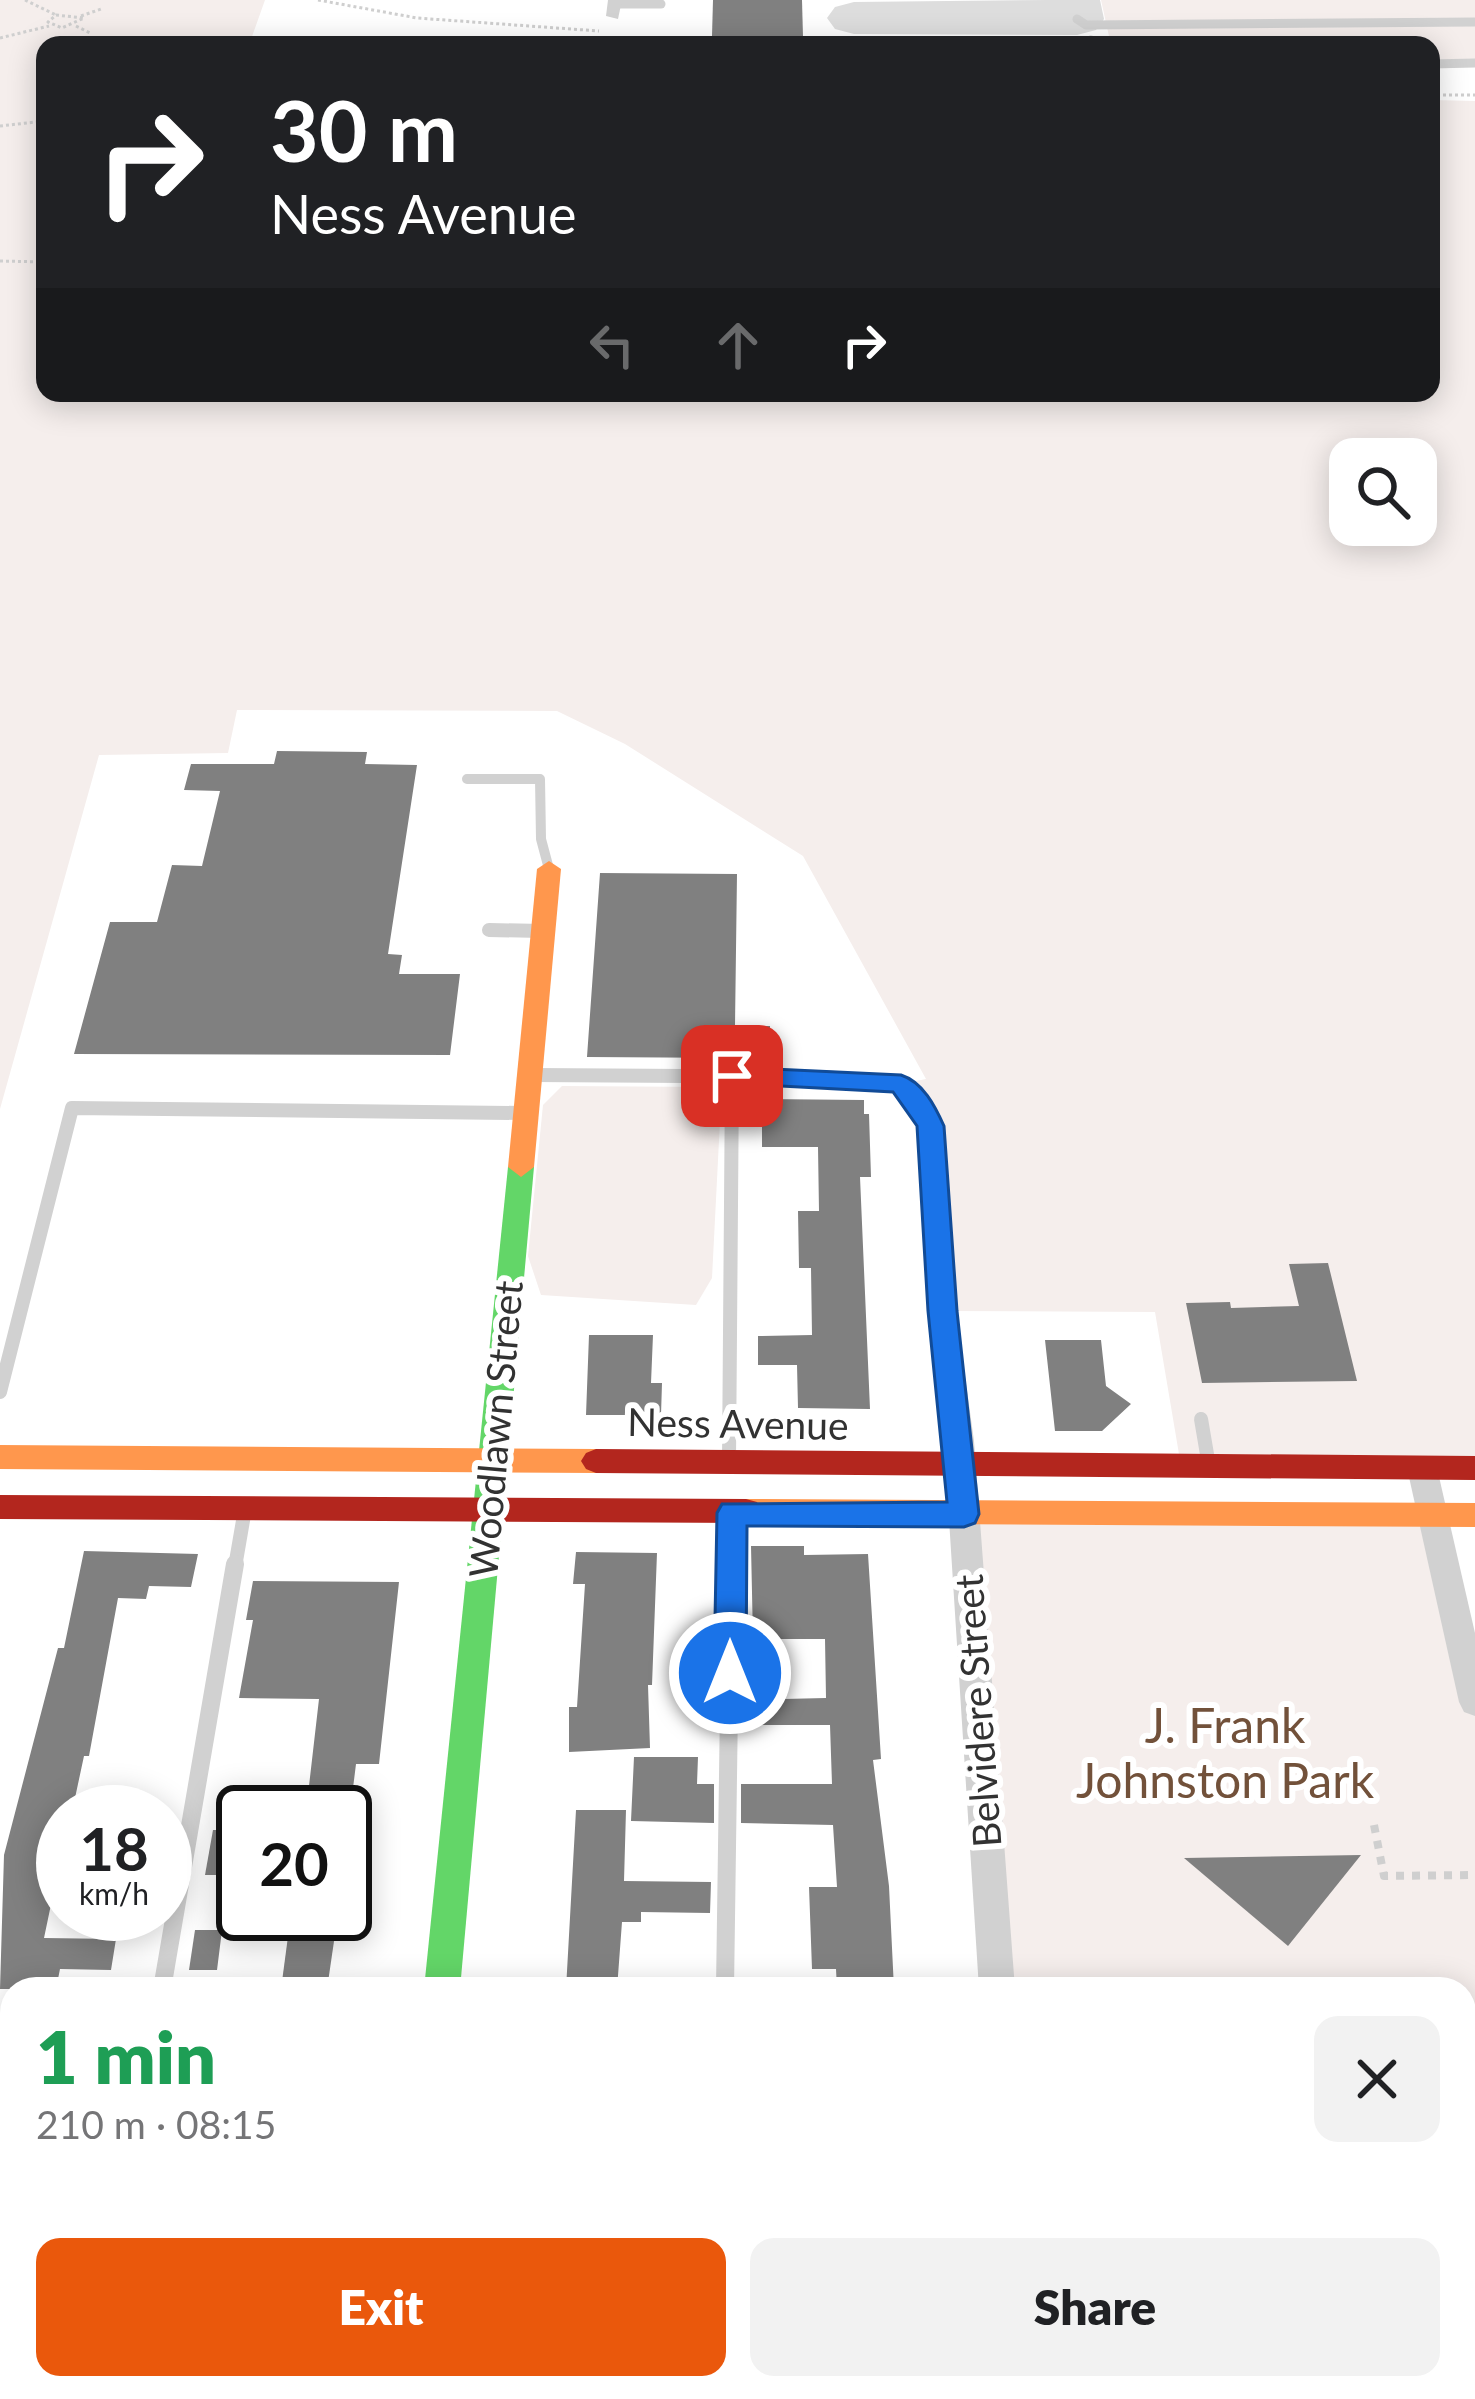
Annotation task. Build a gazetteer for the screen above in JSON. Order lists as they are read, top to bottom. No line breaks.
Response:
{"streets":{"main road":["Ness Avenue","Woodlawn Street"],"street":["Belvidere Street"]},"crossings":[["Ness Avenue","Woodlawn Street"],["Ness Avenue","Belvidere Street"]],"parks":["J. Frank Johnston Park"],"page":{"turn":["30 m","Ness Avenue"],"speed":"18 km/h","limit":"20","heading":["1 min","210 m · 08:15"],"buttons":["Exit","Share"]}}
